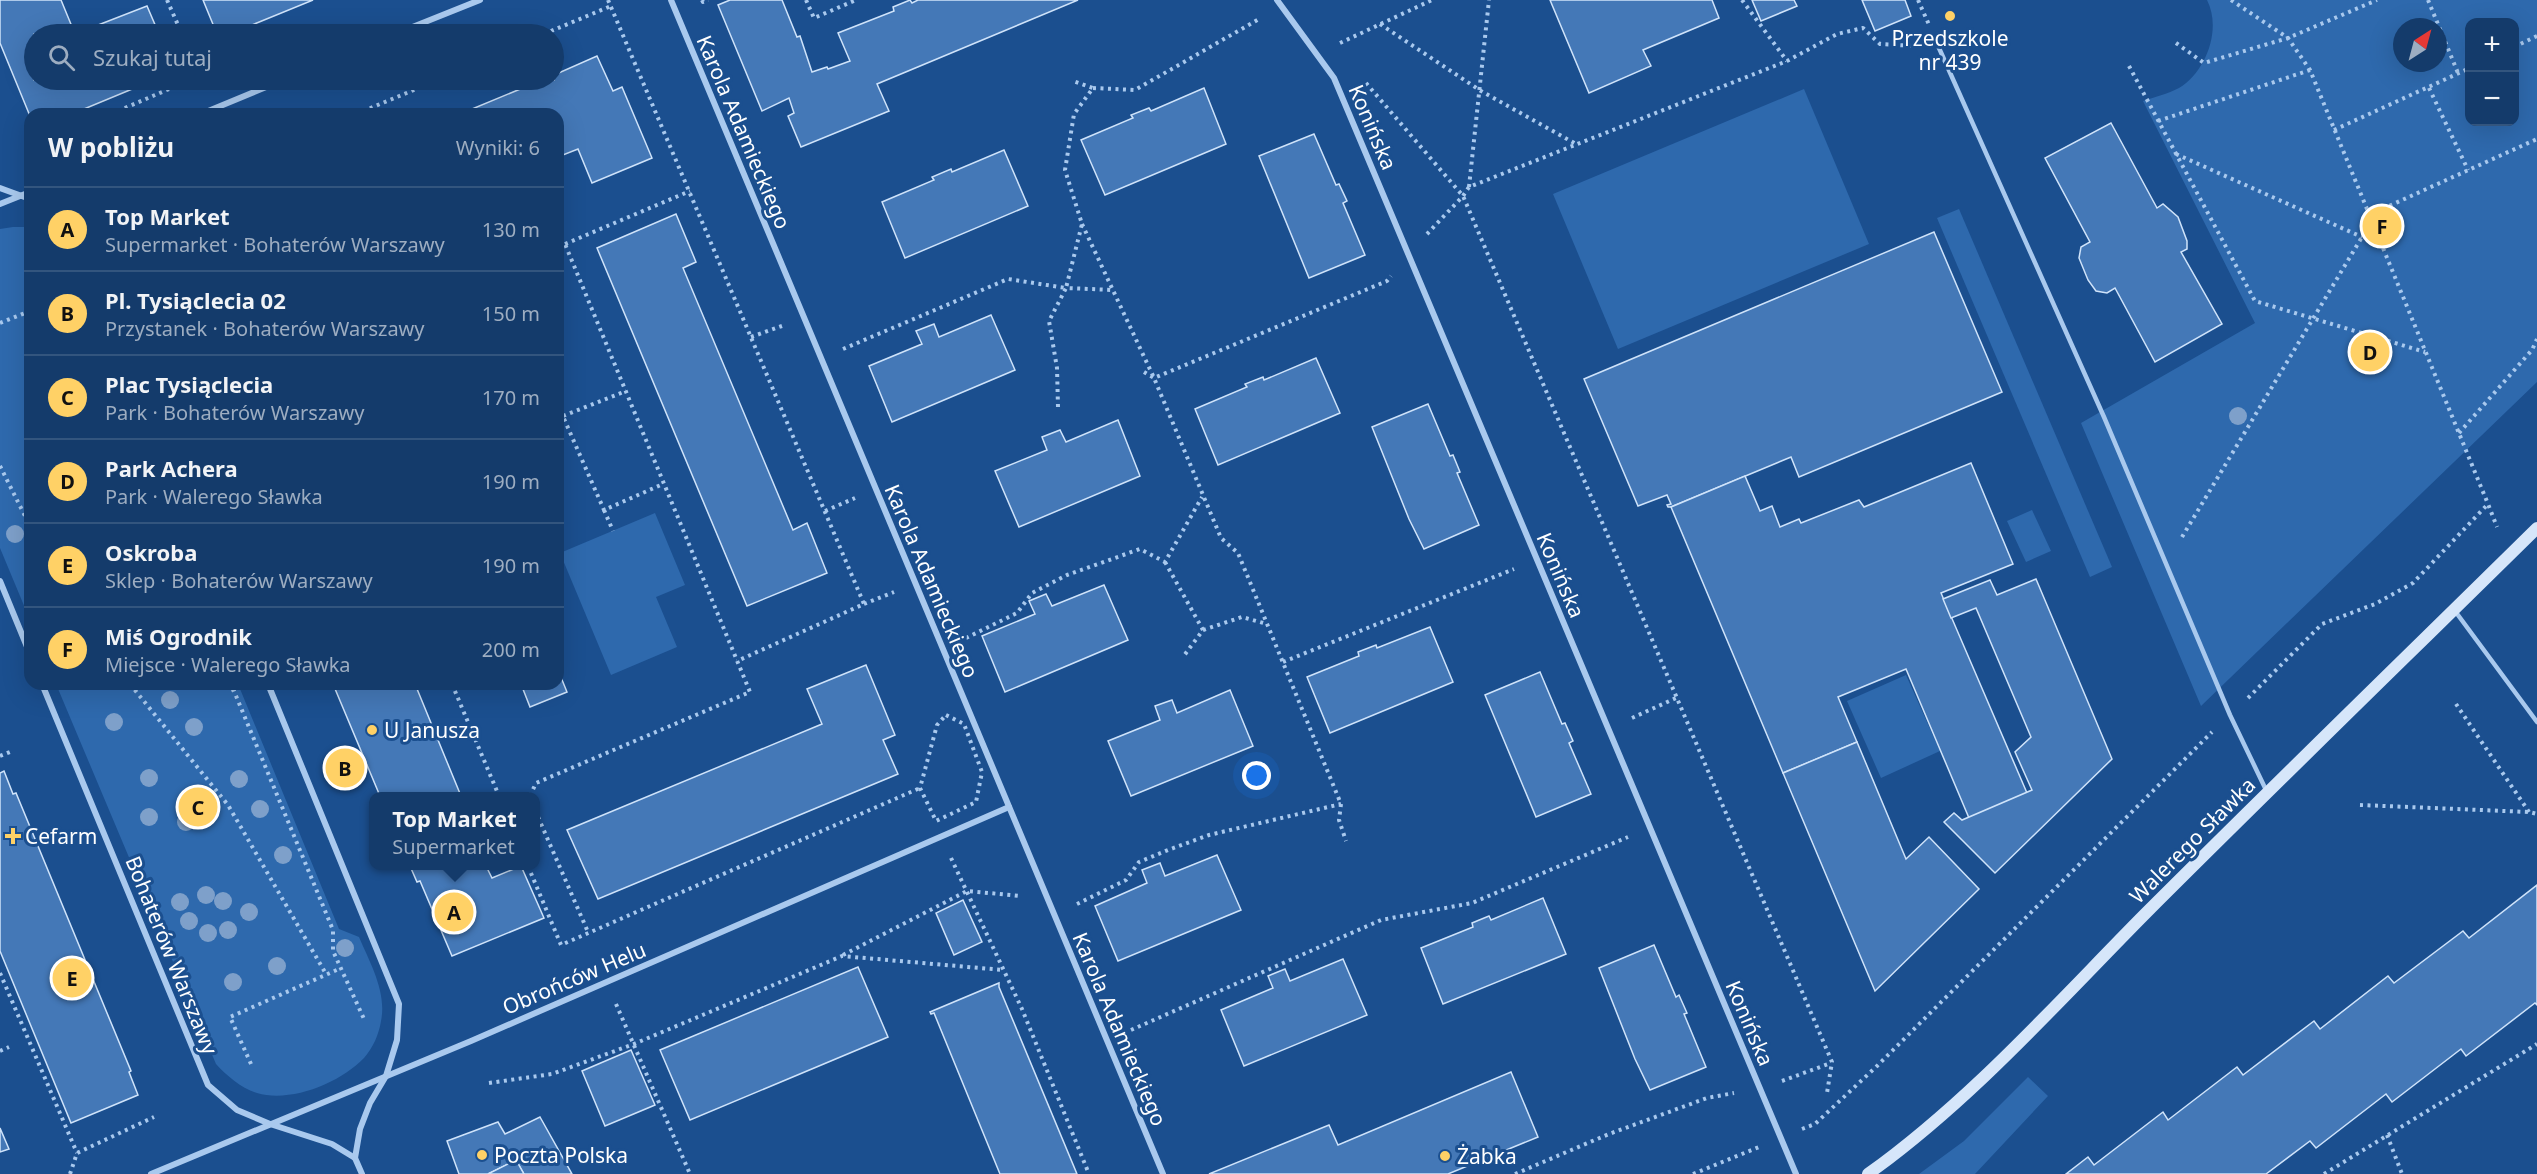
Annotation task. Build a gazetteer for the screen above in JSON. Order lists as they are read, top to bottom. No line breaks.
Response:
{"streets":{"street":["Konińska","Karola Adamieckiego","Walerego Sławka","Bohaterów Warszawy","Obrońców Helu"]},"crossings":[["Karola Adamieckiego","Obrońców Helu"],["Bohaterów Warszawy","Obrońców Helu"]],"places":{"other":["Przedszkole nr 439","U Janusza","Poczta Polska","Żabka"],"health":["Cefarm"]},"north":"top right","page":{"map_buttons":["+","−"],"search":"Szukaj tutaj","heading":["W pobliżu","Wyniki: 6"],"list":[{"mark":"A","name":"Top Market","note":"Supermarket · Bohaterów Warszawy","value":"130 m"},{"mark":"B","name":"Pl. Tysiąclecia 02","note":"Przystanek · Bohaterów Warszawy","value":"150 m"},{"mark":"C","name":"Plac Tysiąclecia","note":"Park · Bohaterów Warszawy","value":"170 m"},{"mark":"D","name":"Park Achera","note":"Park · Walerego Sławka","value":"190 m"},{"mark":"E","name":"Oskroba","note":"Sklep · Bohaterów Warszawy","value":"190 m"},{"mark":"F","name":"Miś Ogrodnik","note":"Miejsce · Walerego Sławka","value":"200 m"}],"pins":["F","D","B","C","A","E"],"popup":["Top Market","Supermarket"]}}
